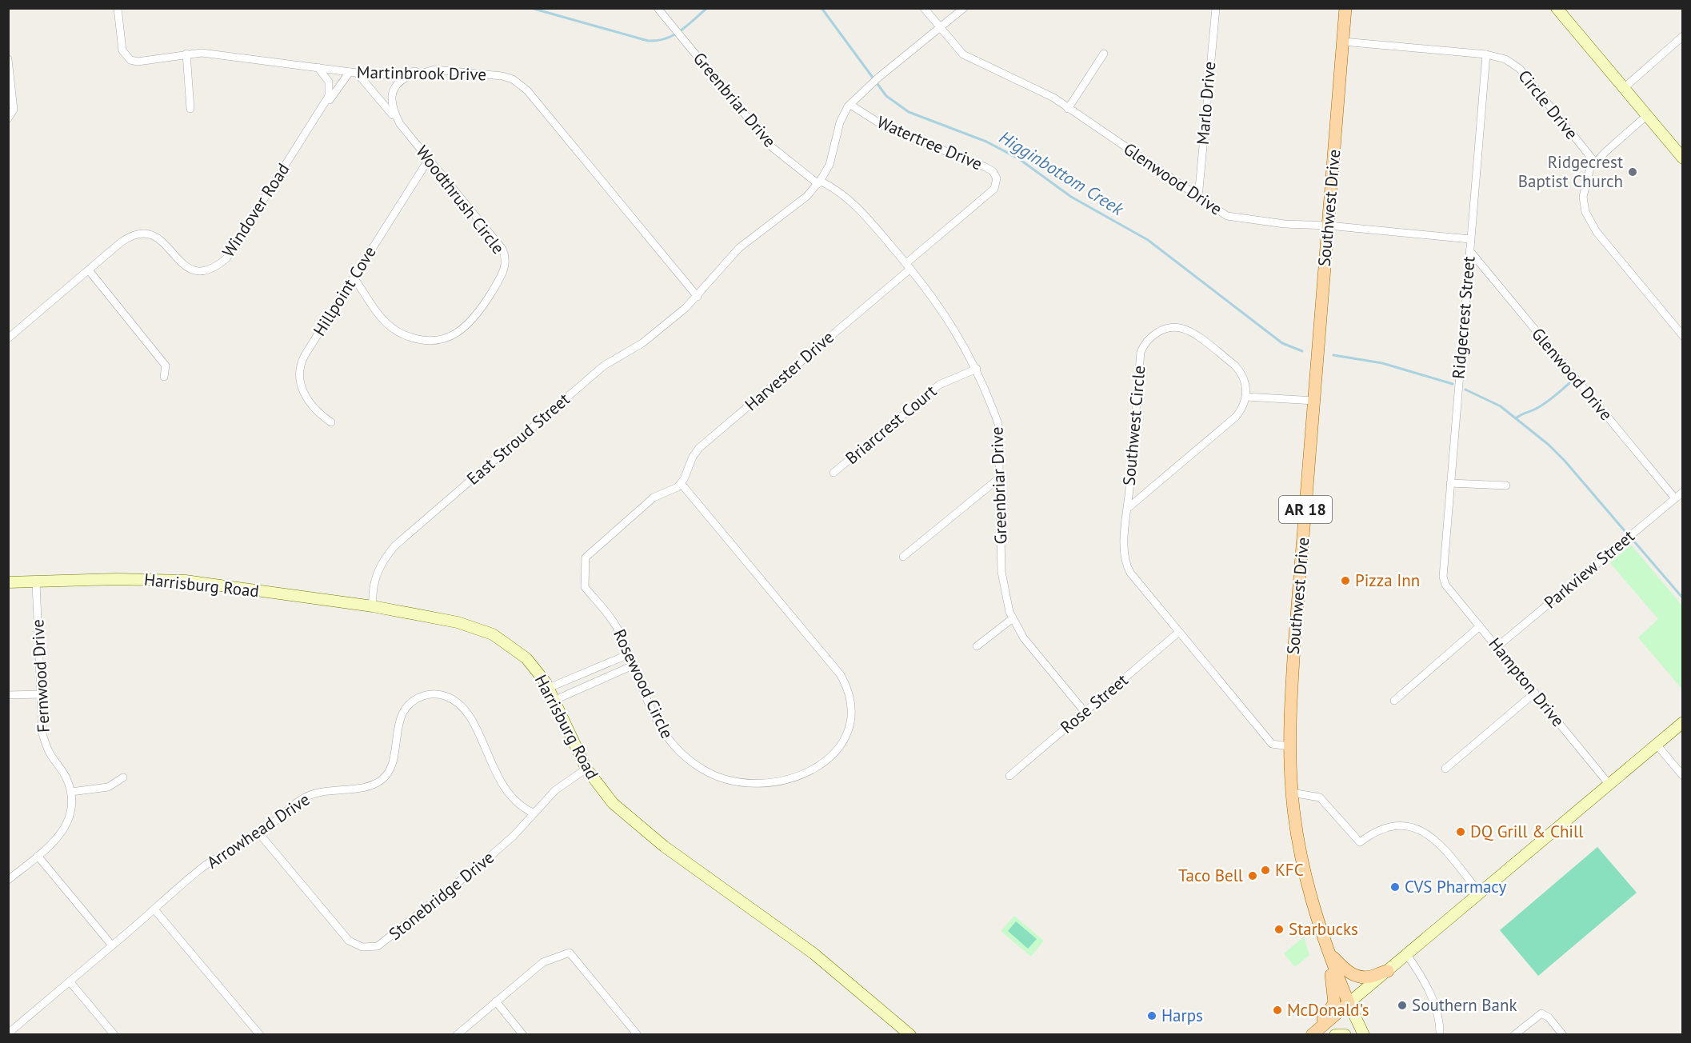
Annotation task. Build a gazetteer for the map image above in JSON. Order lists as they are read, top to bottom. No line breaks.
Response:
{"streets":{"main road":["Southwest Drive","AR 18","Harrisburg Road"],"street":["Martinbrook Drive","Greenbriar Drive","Marlo Drive","Circle Drive","Watertree Drive","Glenwood Drive","Woodthrush Circle","Windover Road","Hillpoint Cove","Ridgecrest Street","Harvester Drive","Briarcrest Court","Southwest Circle","East Stroud Street","Parkview Street","Fernwood Drive","Hampton Drive","Rosewood Circle","Rose Street","Arrowhead Drive","Stonebridge Drive"]},"crossings":[["Martinbrook Drive","Woodthrush Circle"],["Martinbrook Drive","Windover Road"],["Martinbrook Drive","East Stroud Street"],["Greenbriar Drive","Watertree Drive"],["Greenbriar Drive","Harvester Drive"],["Greenbriar Drive","Briarcrest Court"],["Greenbriar Drive","East Stroud Street"],["Greenbriar Drive","Rose Street"],["Marlo Drive","Glenwood Drive"],["Circle Drive","Southwest Drive"],["Circle Drive","Ridgecrest Street"],["Watertree Drive","Harvester Drive"],["Watertree Drive","East Stroud Street"],["Glenwood Drive","Southwest Drive"],["Glenwood Drive","Ridgecrest Street"],["Glenwood Drive","East Stroud Street"],["Glenwood Drive","Parkview Street"],["Woodthrush Circle","Hillpoint Cove"],["Southwest Drive","Southwest Circle"],["Ridgecrest Street","Hampton Drive"],["Harvester Drive","Rosewood Circle"],["Southwest Circle","Rose Street"],["East Stroud Street","Harrisburg Road"],["Parkview Street","Hampton Drive"],["Harrisburg Road","Fernwood Drive"],["Harrisburg Road","Stonebridge Drive"],["Arrowhead Drive","Stonebridge Drive"]],"water":["Higginbottom Creek"],"places":["Ridgecrest Baptist Church","Pizza Inn","DQ Grill & Chill","KFC","Taco Bell","CVS Pharmacy","Starbucks","Southern Bank","McDonald's","Harps"]}
